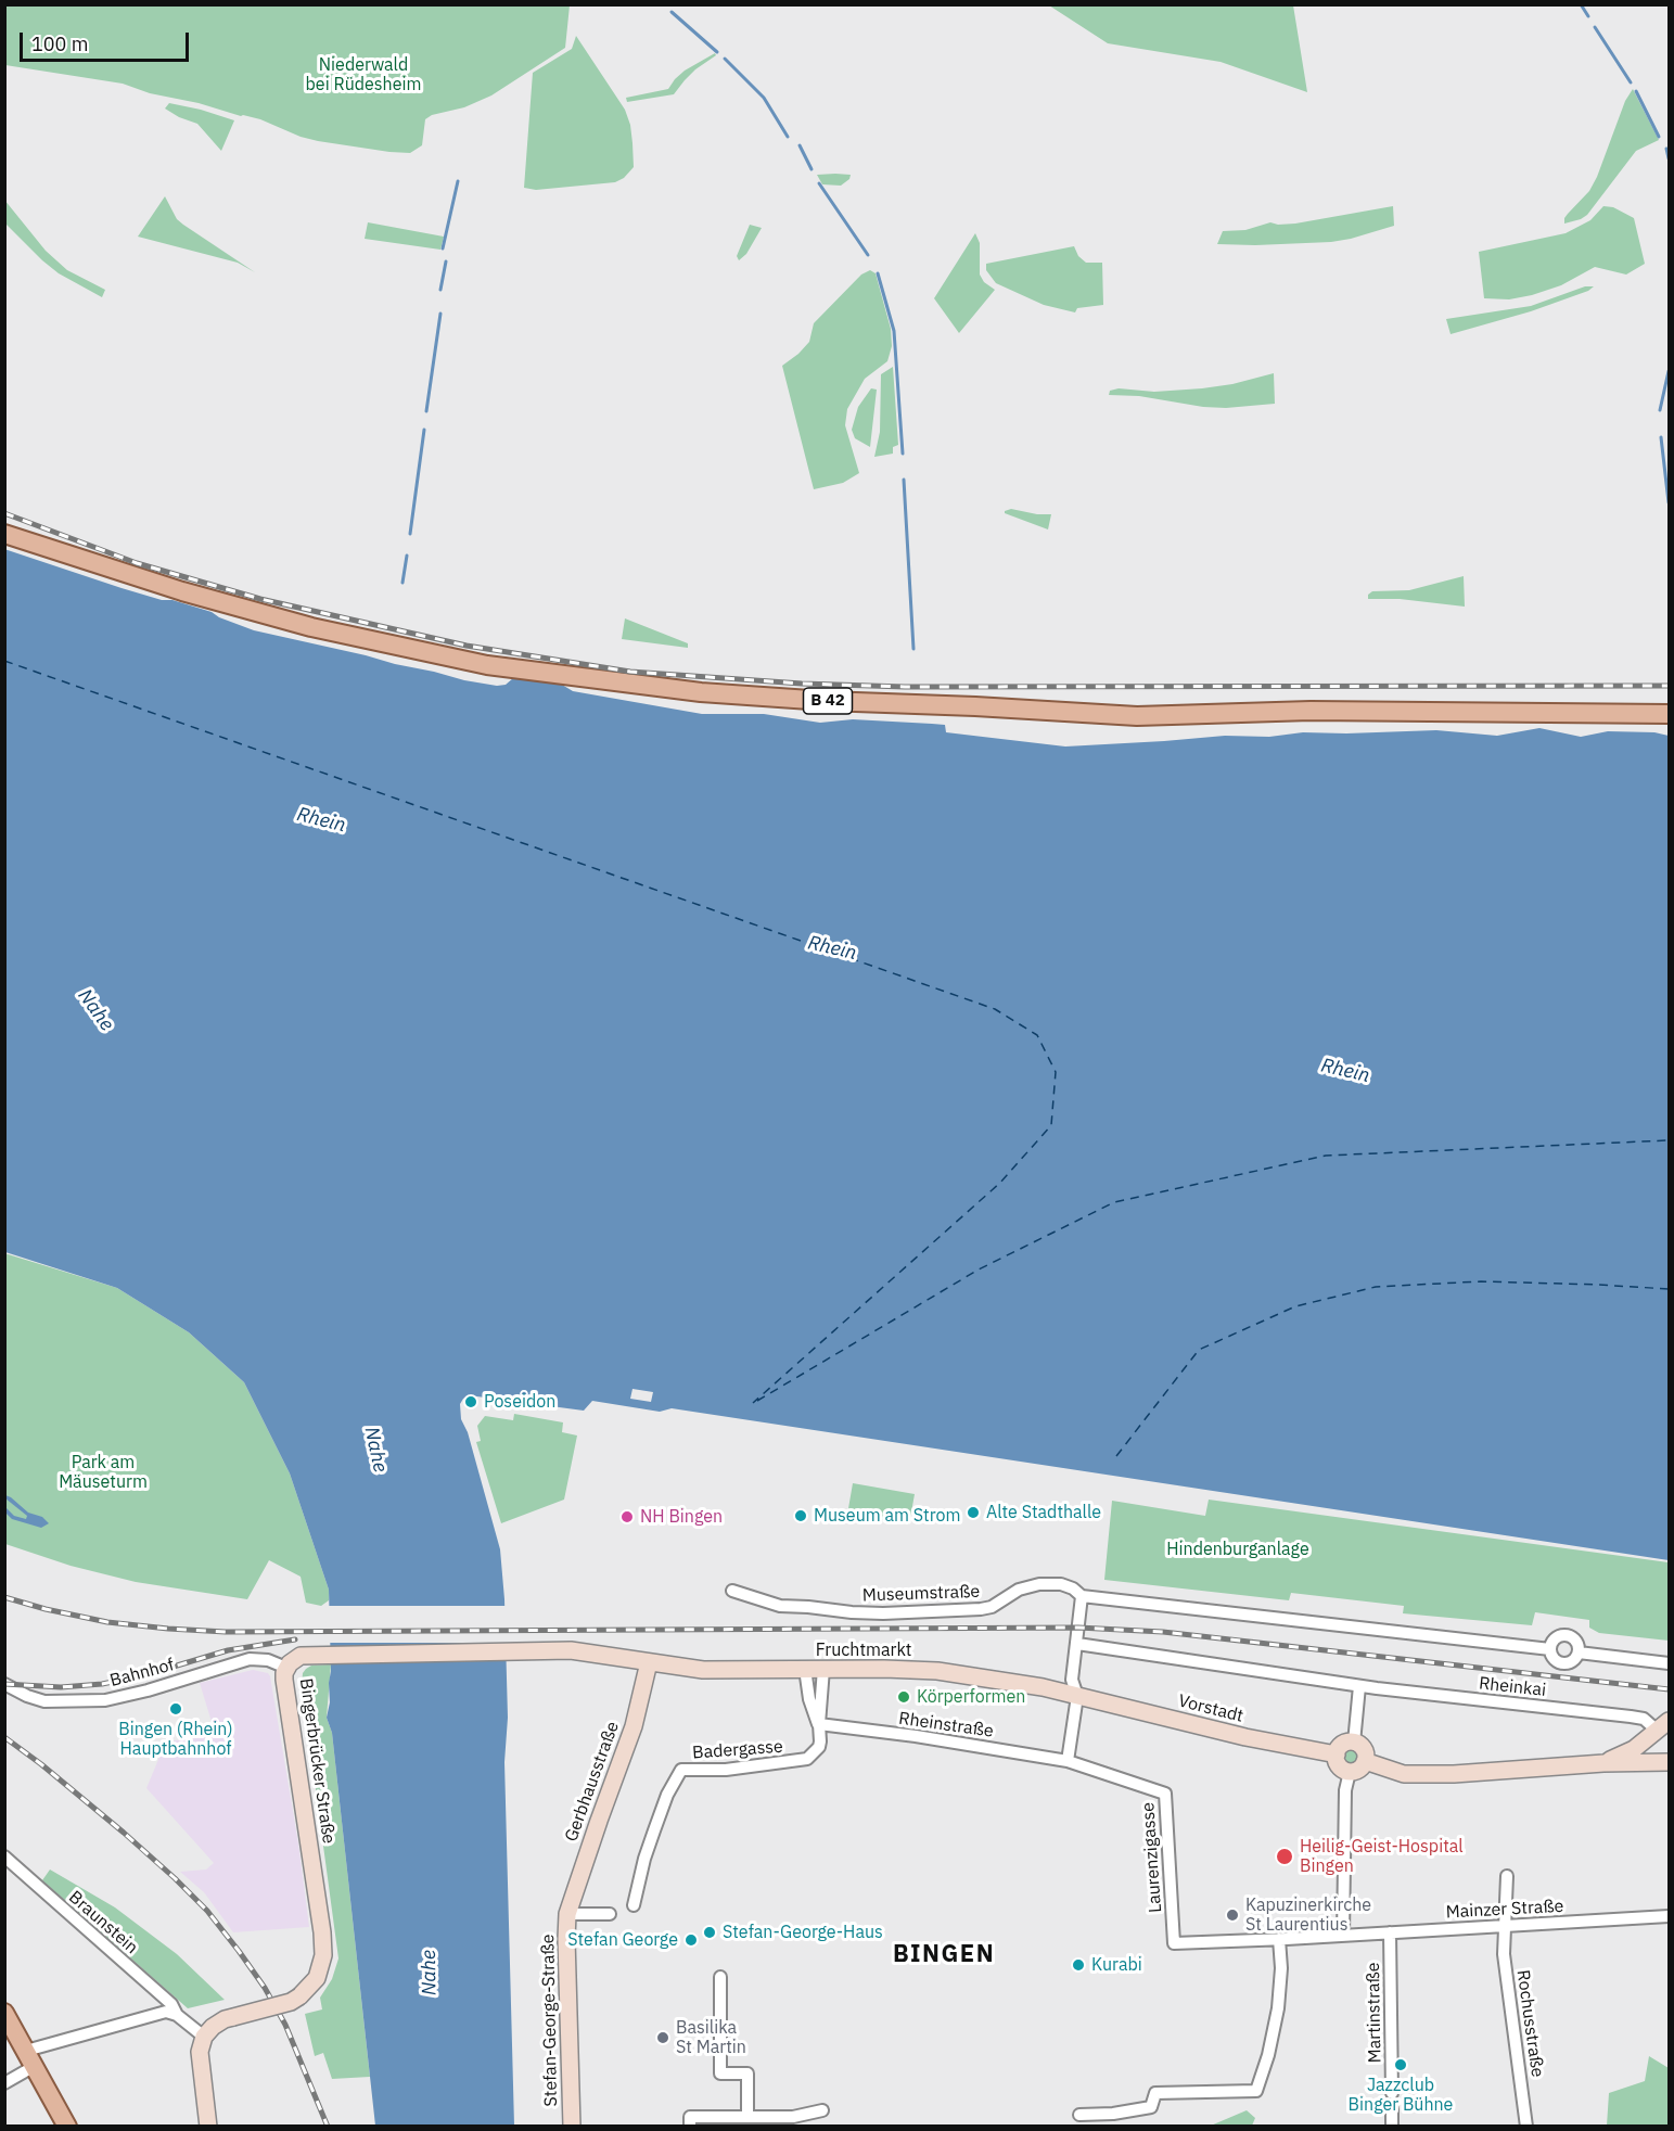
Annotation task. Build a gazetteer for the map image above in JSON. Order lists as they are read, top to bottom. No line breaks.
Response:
{"streets":{"main road":["B 42","Fruchtmarkt","Vorstadt","Bingerbrücker Straße","Gerbhausstraße","Stefan-George-Straße"],"street":["Museumstraße","Bahnhof","Rheinkai","Rheinstraße","Badergasse","Laurenzigasse","Mainzer Straße","Braunstein","Martinstraße","Rochusstraße"]},"crossings":[["Fruchtmarkt","Vorstadt"],["Fruchtmarkt","Bingerbrücker Straße"],["Fruchtmarkt","Gerbhausstraße"],["Bahnhof","Bingerbrücker Straße"],["Rheinstraße","Badergasse"],["Rheinstraße","Laurenzigasse"],["Bingerbrücker Straße","Gerbhausstraße"],["Bingerbrücker Straße","Braunstein"],["Gerbhausstraße","Stefan-George-Straße"],["Laurenzigasse","Mainzer Straße"],["Mainzer Straße","Martinstraße"],["Mainzer Straße","Rochusstraße"]],"districts":["BINGEN"],"water":["Rhein","Nahe"],"parks":["Niederwald bei Rüdesheim","Park am Mäuseturm","Hindenburganlage"],"places":["Poseidon","Alte Stadthalle","Museum am Strom","NH Bingen","Körperformen","Bingen (Rhein) Hauptbahnhof","Heilig-Geist-Hospital Bingen","Kapuzinerkirche St Laurentius","Stefan-George-Haus","Stefan George","Kurabi","Basilika St Martin","Jazzclub Binger Bühne"],"scale_bar":"100 m"}
